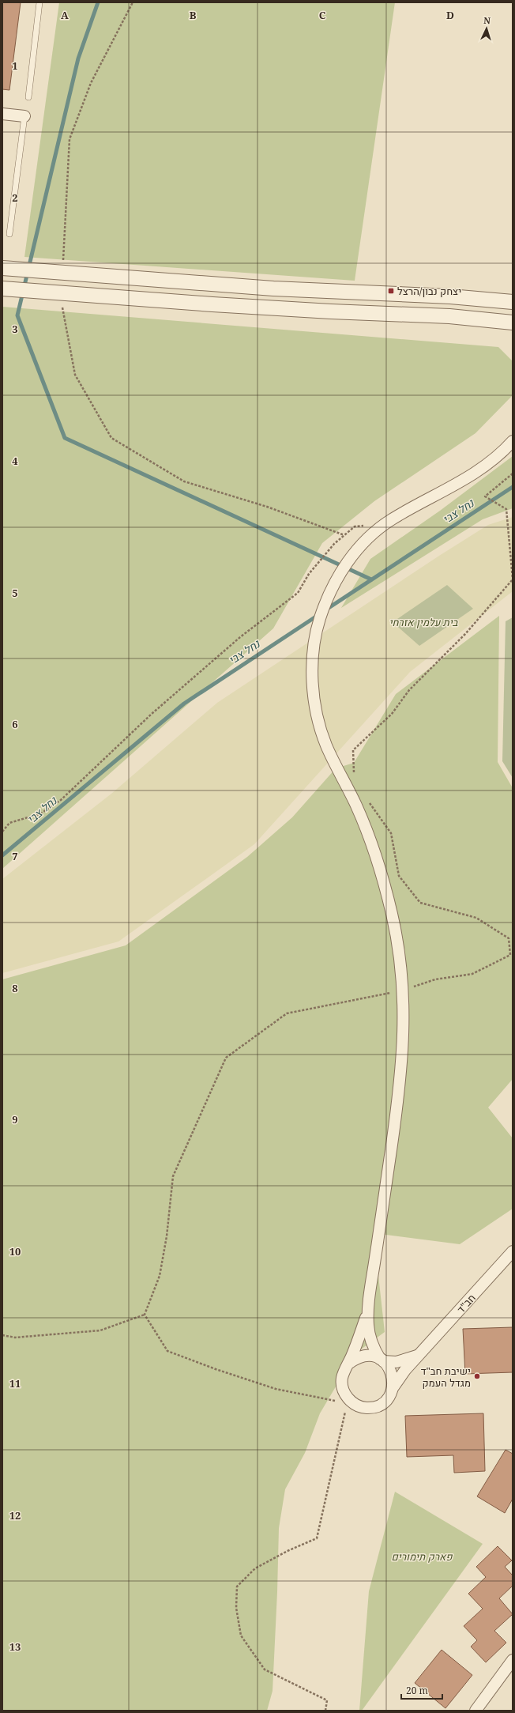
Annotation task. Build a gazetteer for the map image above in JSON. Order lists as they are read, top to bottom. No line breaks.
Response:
{"streets":{"street":["חב\"ד"]},"water":["נחל צבי"],"parks":["בית עלמין אזרחי","פארק תימורים"],"places":{"transit":["יצחק נבון/הרצל"],"other":["ישיבת חב\"ד מגדל העמק"]},"scale_bar":"20 m","north":"top","grid":{"columns":["A","B","C","D"],"rows":["1","2","3","4","5","6","7","8","9","10","11","12","13"]}}
